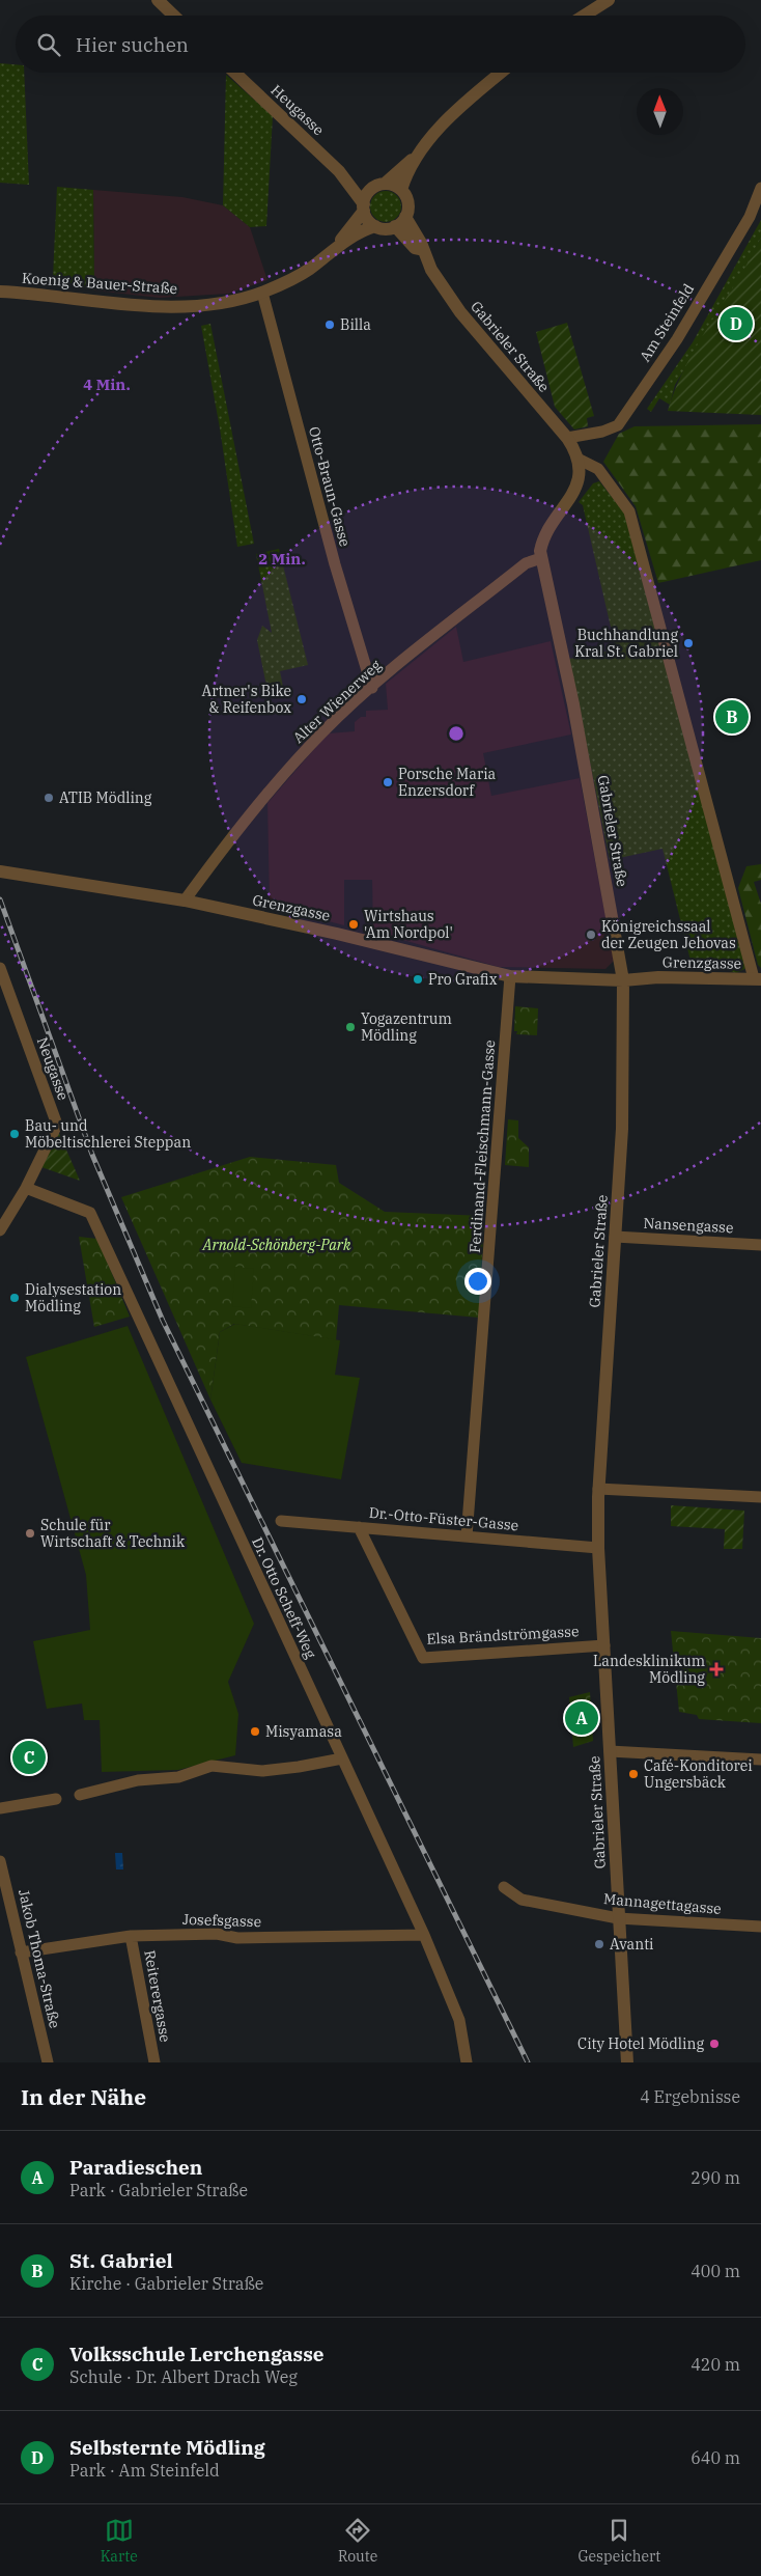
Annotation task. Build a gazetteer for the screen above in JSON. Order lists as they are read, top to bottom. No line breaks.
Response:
{"streets":{"street":["Heugasse","Koenig & Bauer-Straße","Am Steinfeld","Gabrieler Straße","Otto-Braun-Gasse","Alter Wienerweg","Grenzgasse","Neugasse","Ferdinand-Fleischmann-Gasse","Nansengasse","Dr.-Otto-Füster-Gasse","Dr. Otto Scheff-Weg","Elsa Brändströmgasse","Mannagettagasse","Josefsgasse","Jakob Thoma-Straße","Reiterergasse"]},"crossings":[["Heugasse","Koenig & Bauer-Straße"],["Heugasse","Gabrieler Straße"],["Koenig & Bauer-Straße","Gabrieler Straße"],["Koenig & Bauer-Straße","Otto-Braun-Gasse"],["Am Steinfeld","Gabrieler Straße"],["Gabrieler Straße","Alter Wienerweg"],["Gabrieler Straße","Grenzgasse"],["Gabrieler Straße","Nansengasse"],["Gabrieler Straße","Dr.-Otto-Füster-Gasse"],["Gabrieler Straße","Elsa Brändströmgasse"],["Gabrieler Straße","Mannagettagasse"],["Otto-Braun-Gasse","Alter Wienerweg"],["Alter Wienerweg","Grenzgasse"],["Grenzgasse","Ferdinand-Fleischmann-Gasse"],["Neugasse","Dr. Otto Scheff-Weg"],["Ferdinand-Fleischmann-Gasse","Dr.-Otto-Füster-Gasse"],["Dr.-Otto-Füster-Gasse","Elsa Brändströmgasse"],["Dr. Otto Scheff-Weg","Josefsgasse"],["Josefsgasse","Jakob Thoma-Straße"],["Josefsgasse","Reiterergasse"]],"parks":["Arnold-Schönberg-Park"],"places":{"other":["Billa","Buchhandlung Kral St. Gabriel","Artner's Bike & Reifenbox","Porsche Maria Enzersdorf","ATIB Mödling","Wirtshaus 'Am Nordpol'","Königreichssaal der Zeugen Jehovas","Pro Grafix","Yogazentrum Mödling","Bau- und Möbeltischlerei Steppan","Dialysestation Mödling","Schule für Wirtschaft & Technik","Misyamasa","Café-Konditorei Ungersbäck","Avanti","City Hotel Mödling"],"health":["Landesklinikum Mödling"]},"north":"top","page":{"search":"Hier suchen","pins":["D","B","A","C"],"heading":["In der Nähe","4 Ergebnisse"],"list":[{"mark":"A","name":"Paradieschen","note":"Park · Gabrieler Straße","value":"290 m"},{"mark":"B","name":"St. Gabriel","note":"Kirche · Gabrieler Straße","value":"400 m"},{"mark":"C","name":"Volksschule Lerchengasse","note":"Schule · Dr. Albert Drach Weg","value":"420 m"},{"mark":"D","name":"Selbsternte Mödling","note":"Park · Am Steinfeld","value":"640 m"}],"nav":["Karte","Route","Gespeichert"]},"rings":["4 Min.","2 Min."]}
